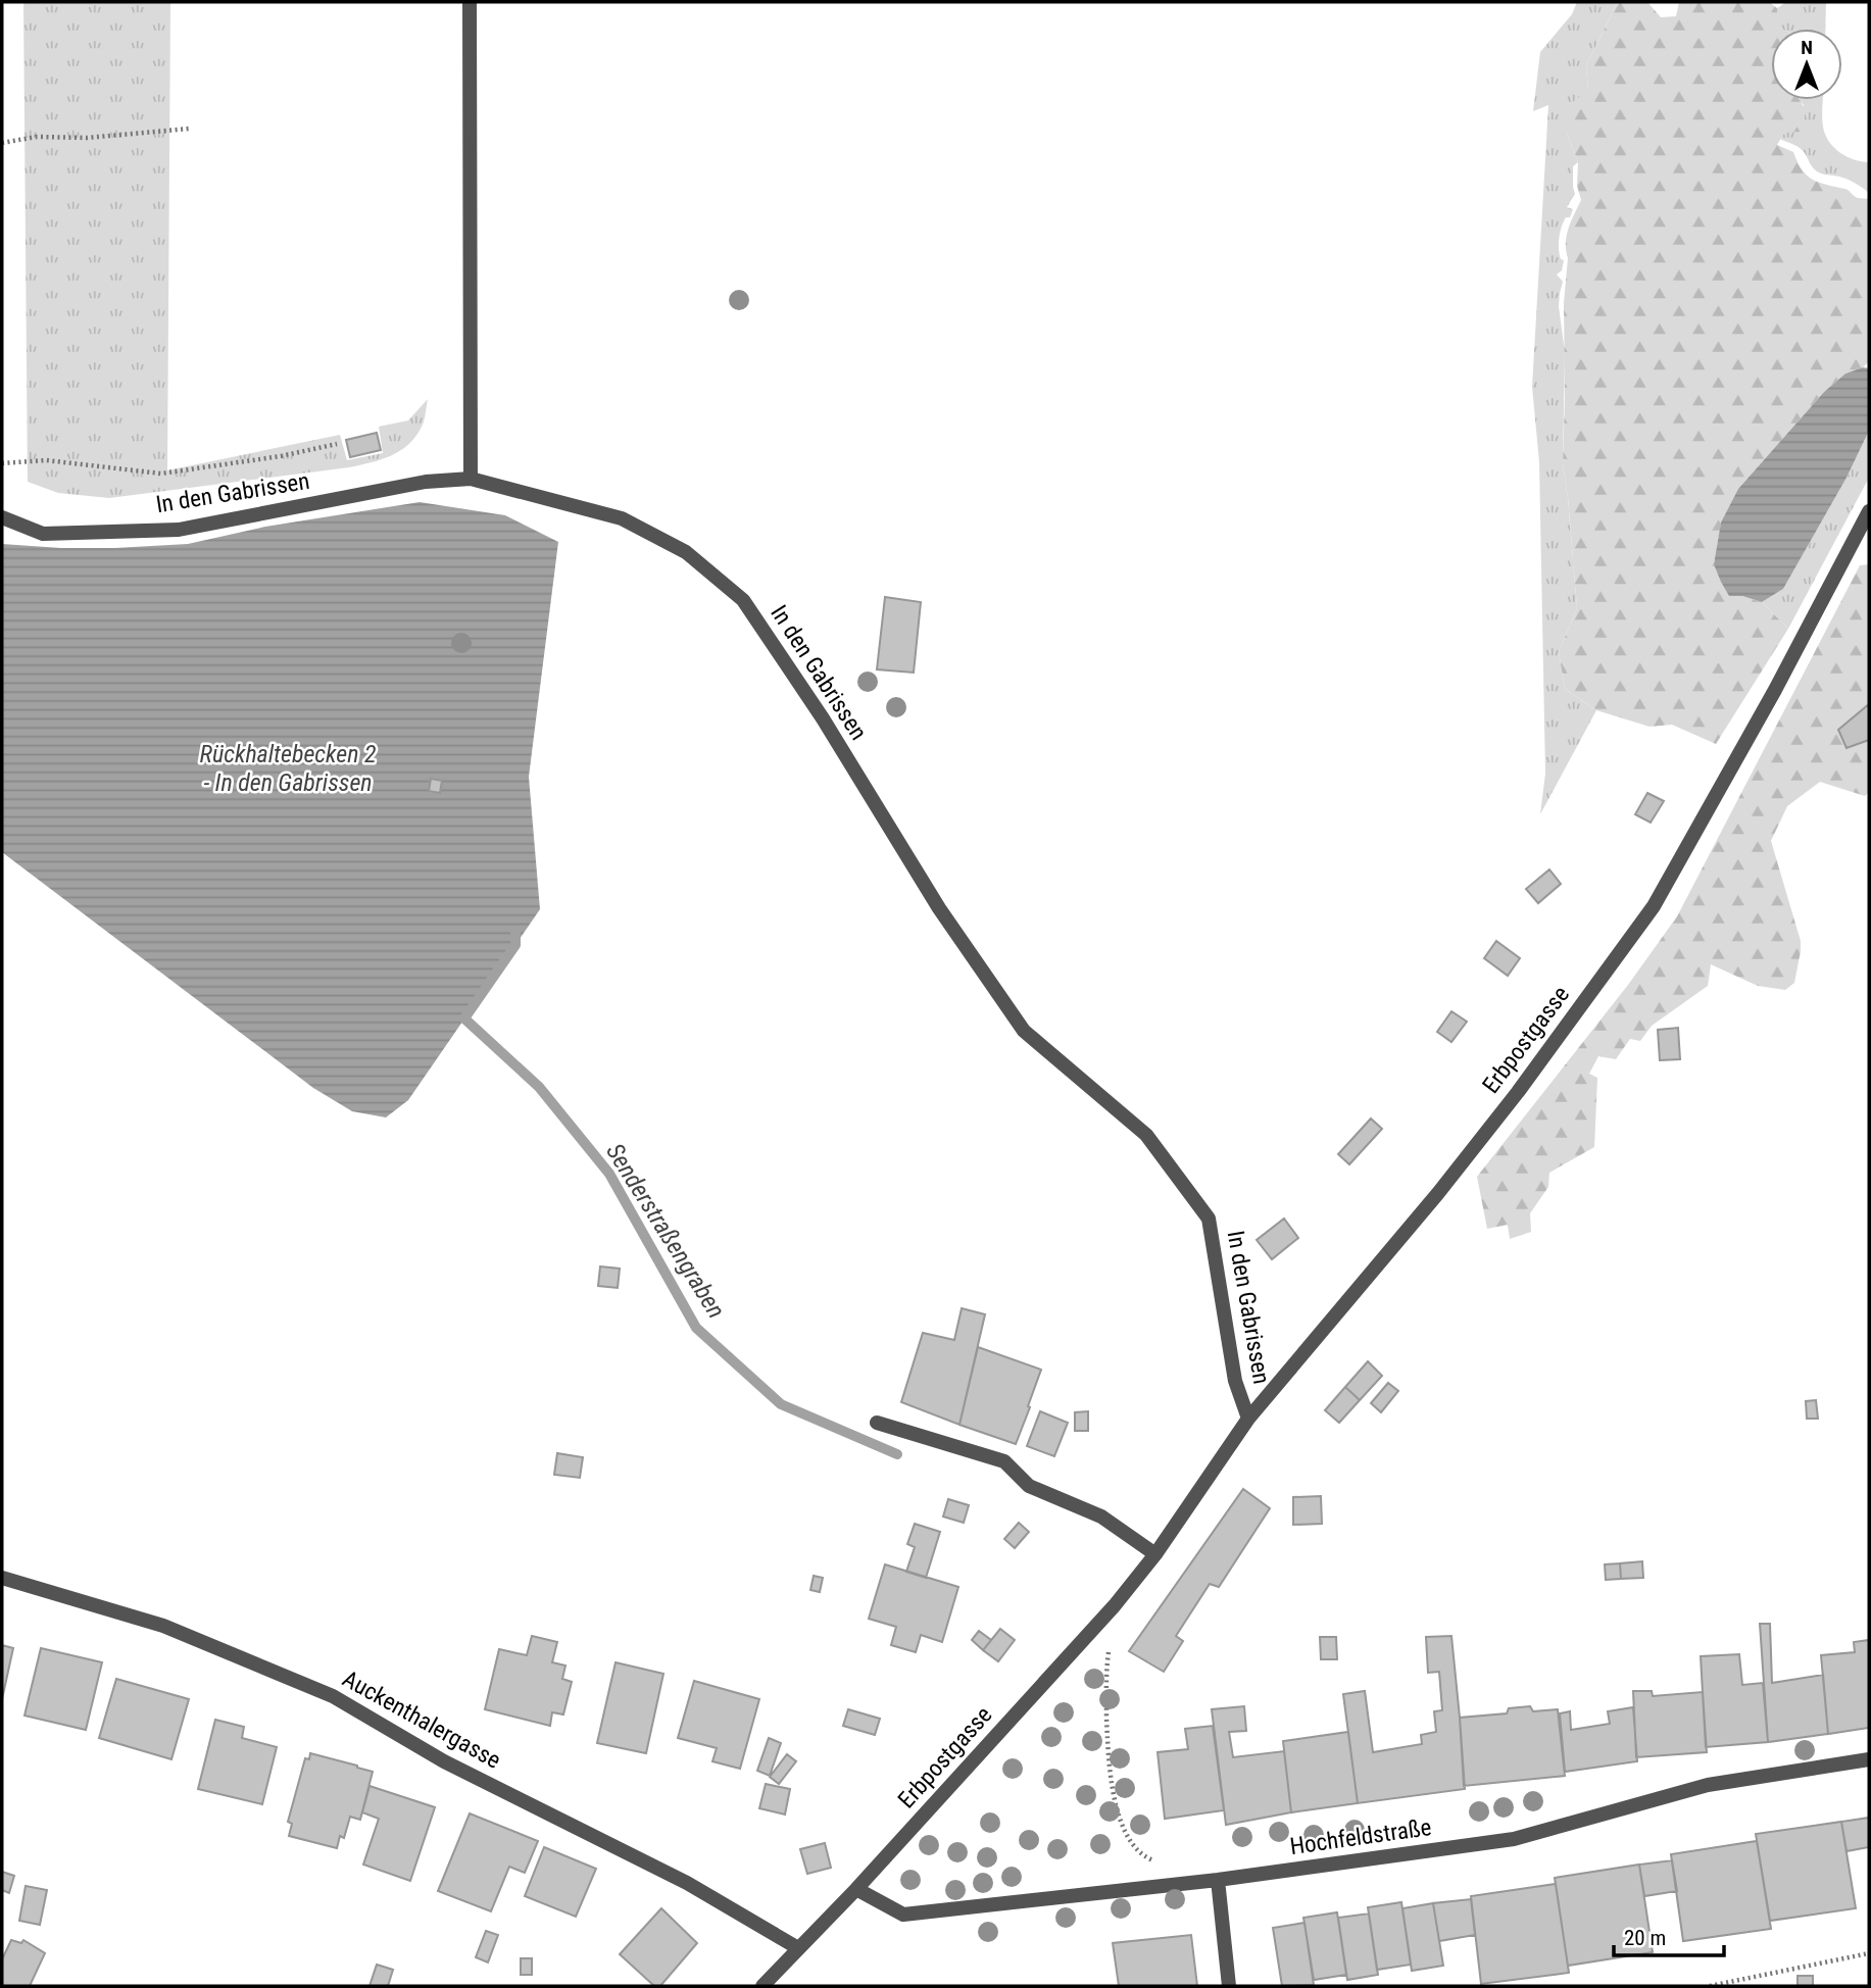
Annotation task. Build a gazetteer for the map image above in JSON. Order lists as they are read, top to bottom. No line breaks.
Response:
{"streets":{"street":["In den Gabrissen","Erbpostgasse","Auckenthalergasse","Hochfeldstraße"]},"crossings":[["In den Gabrissen","Erbpostgasse"],["Erbpostgasse","Auckenthalergasse"],["Erbpostgasse","Hochfeldstraße"]],"water":["Rückhaltebecken 2 - In den Gabrissen","Senderstraßengraben"],"scale_bar":"20 m","north":"top"}
